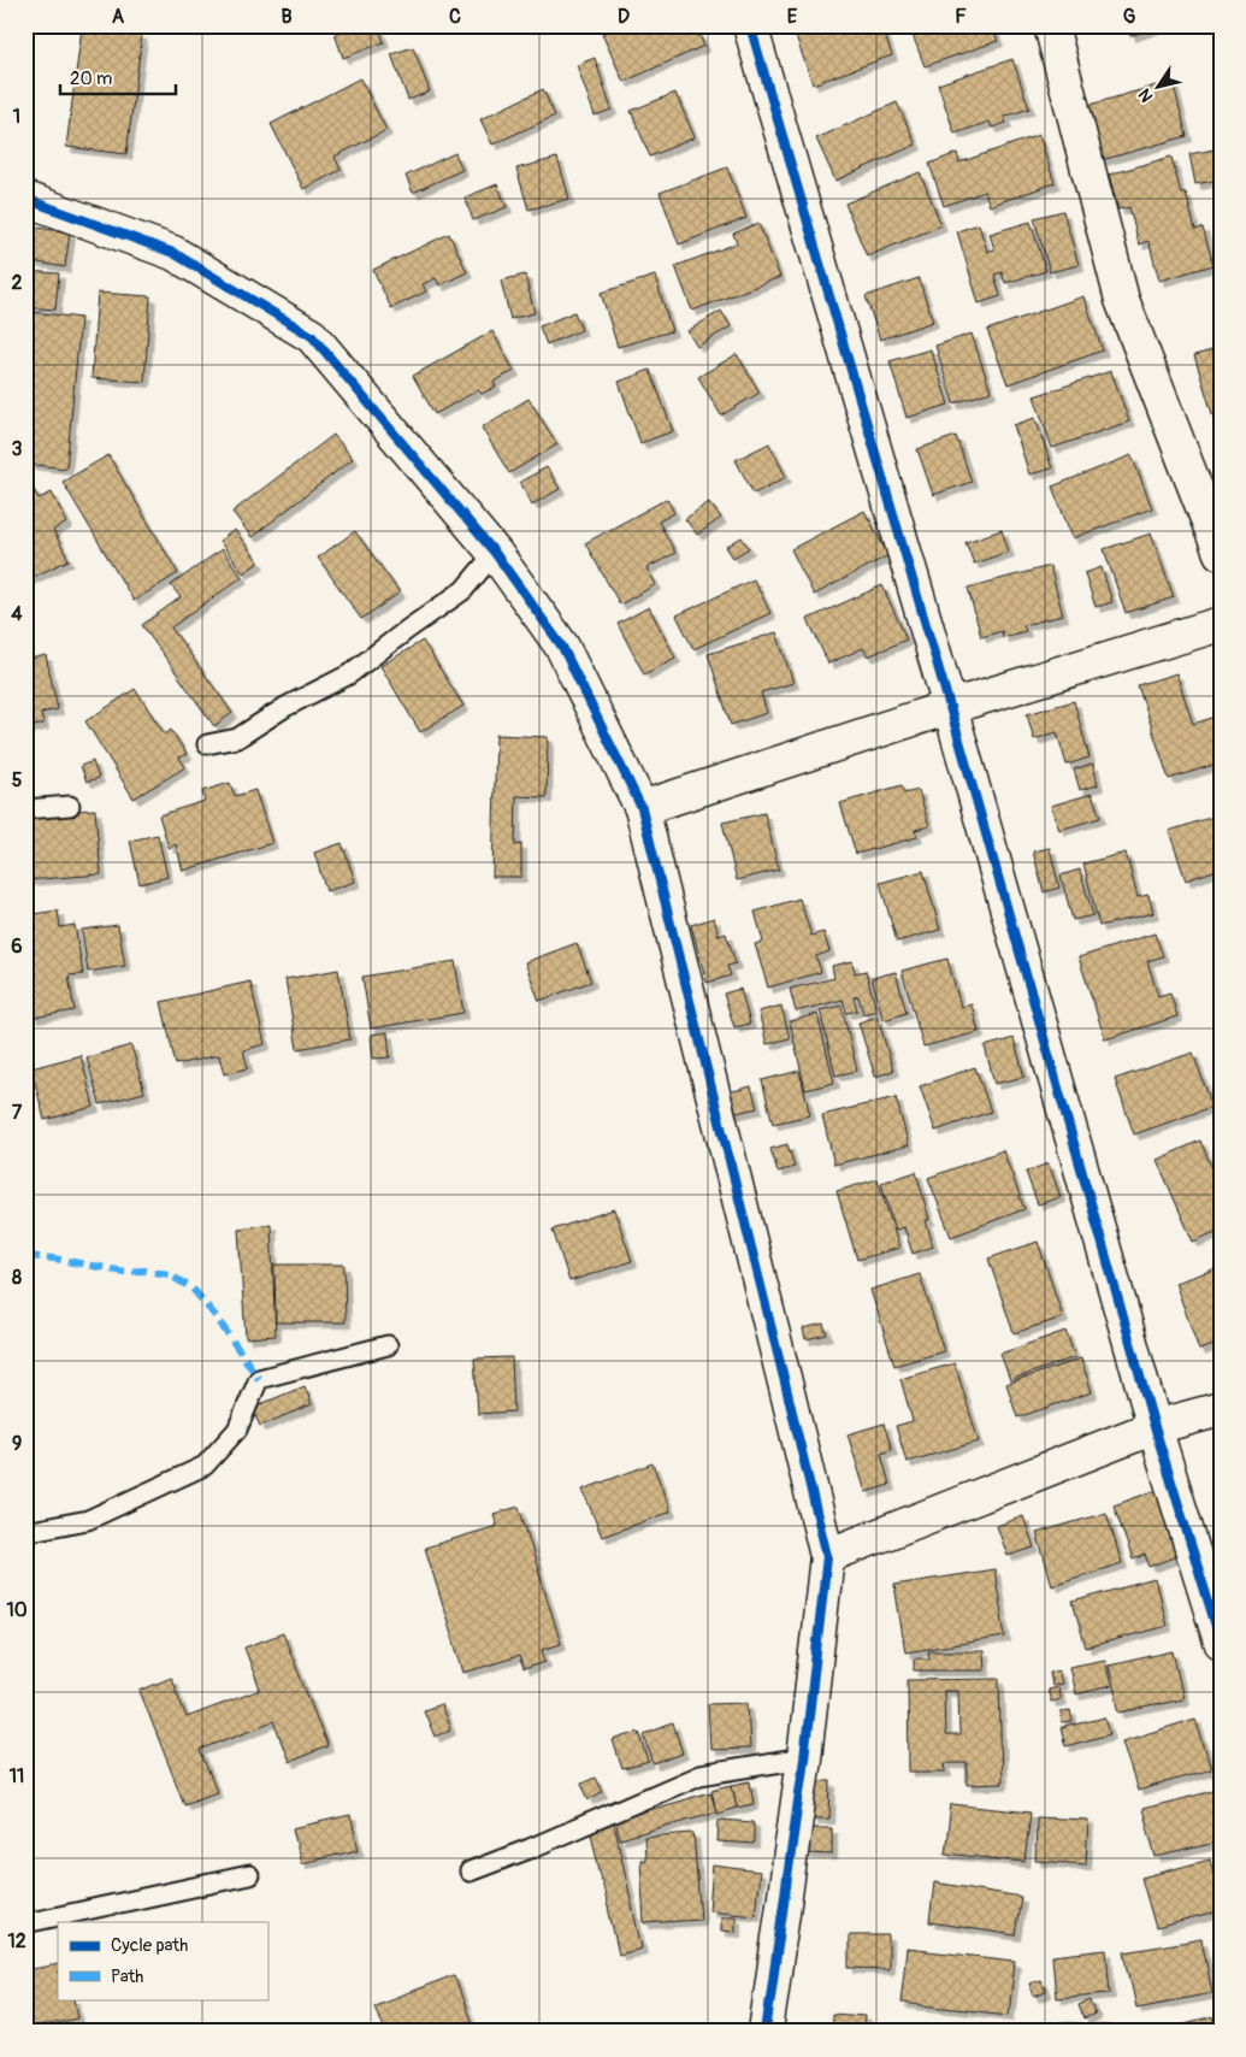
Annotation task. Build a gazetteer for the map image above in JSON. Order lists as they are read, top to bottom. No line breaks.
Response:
{"legend":["Cycle path","Path"],"scale_bar":"20 m","north":"bottom left","grid":{"columns":["A","B","C","D","E","F","G"],"rows":["1","2","3","4","5","6","7","8","9","10","11","12"]}}
